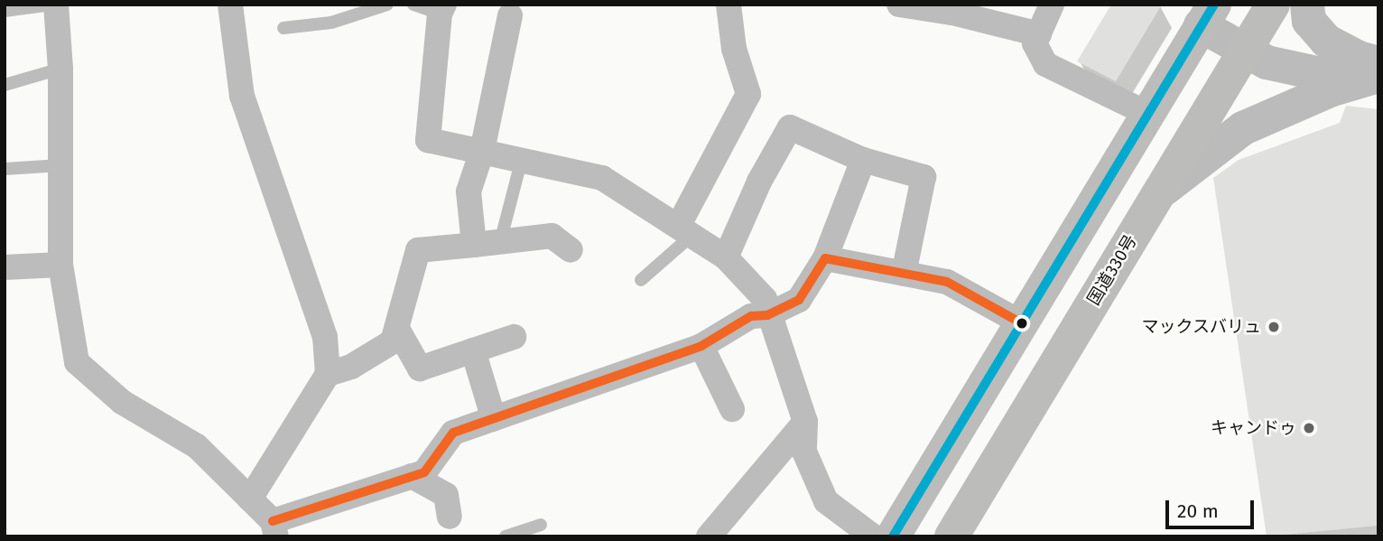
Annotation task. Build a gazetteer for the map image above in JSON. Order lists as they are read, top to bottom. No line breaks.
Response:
{"streets":{"highway":["国道330号"]},"places":["マックスバリュ","キャンドゥ"],"scale_bar":"20 m"}
